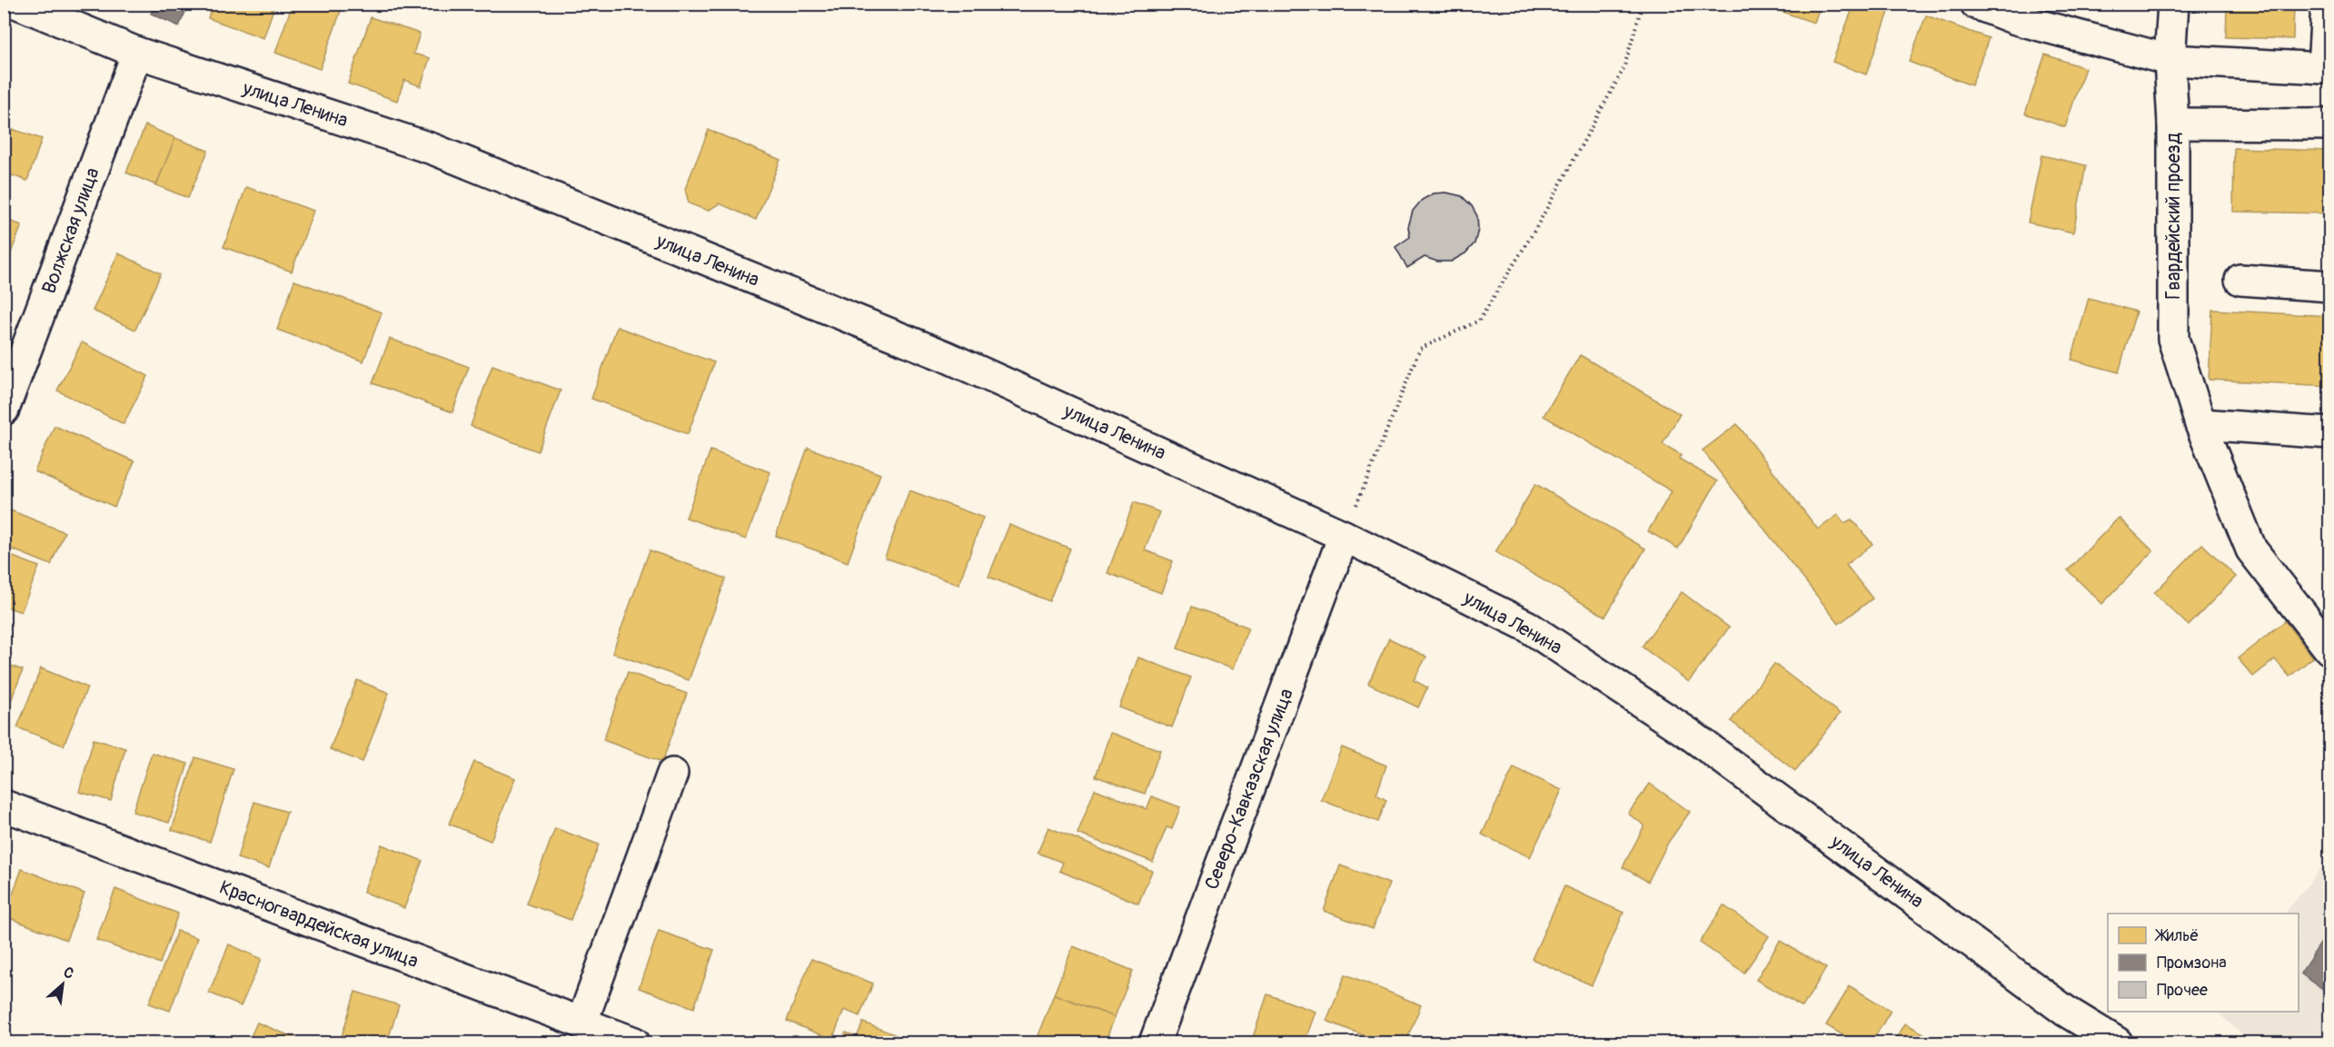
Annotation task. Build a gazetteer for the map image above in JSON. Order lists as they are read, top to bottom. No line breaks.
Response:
{"streets":{"street":["улица Ленина","Гвардейский проезд","Волжская улица","Северо-Кавказская улица","Красногвардейская улица"]},"crossings":[["улица Ленина","Волжская улица"],["улица Ленина","Северо-Кавказская улица"]],"legend":["Жильё","Промзона","Прочее"],"north":"top right"}
